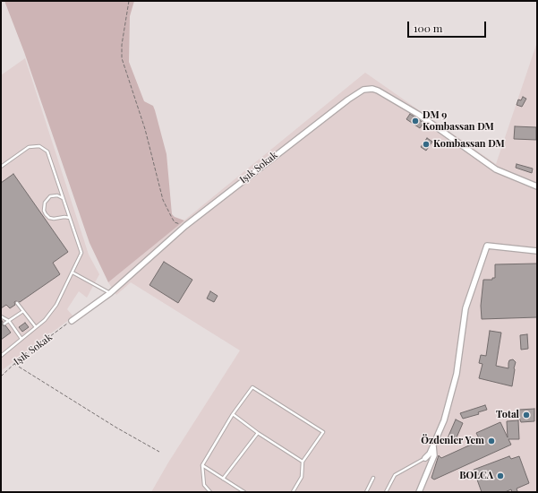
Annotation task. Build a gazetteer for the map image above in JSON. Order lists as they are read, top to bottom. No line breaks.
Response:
{"streets":{"street":["Işık Sokak"]},"places":["DM 9 Kombassan DM","Kombassan DM","Total","Özdenler Yem","BOLCA"],"scale_bar":"100 m"}
